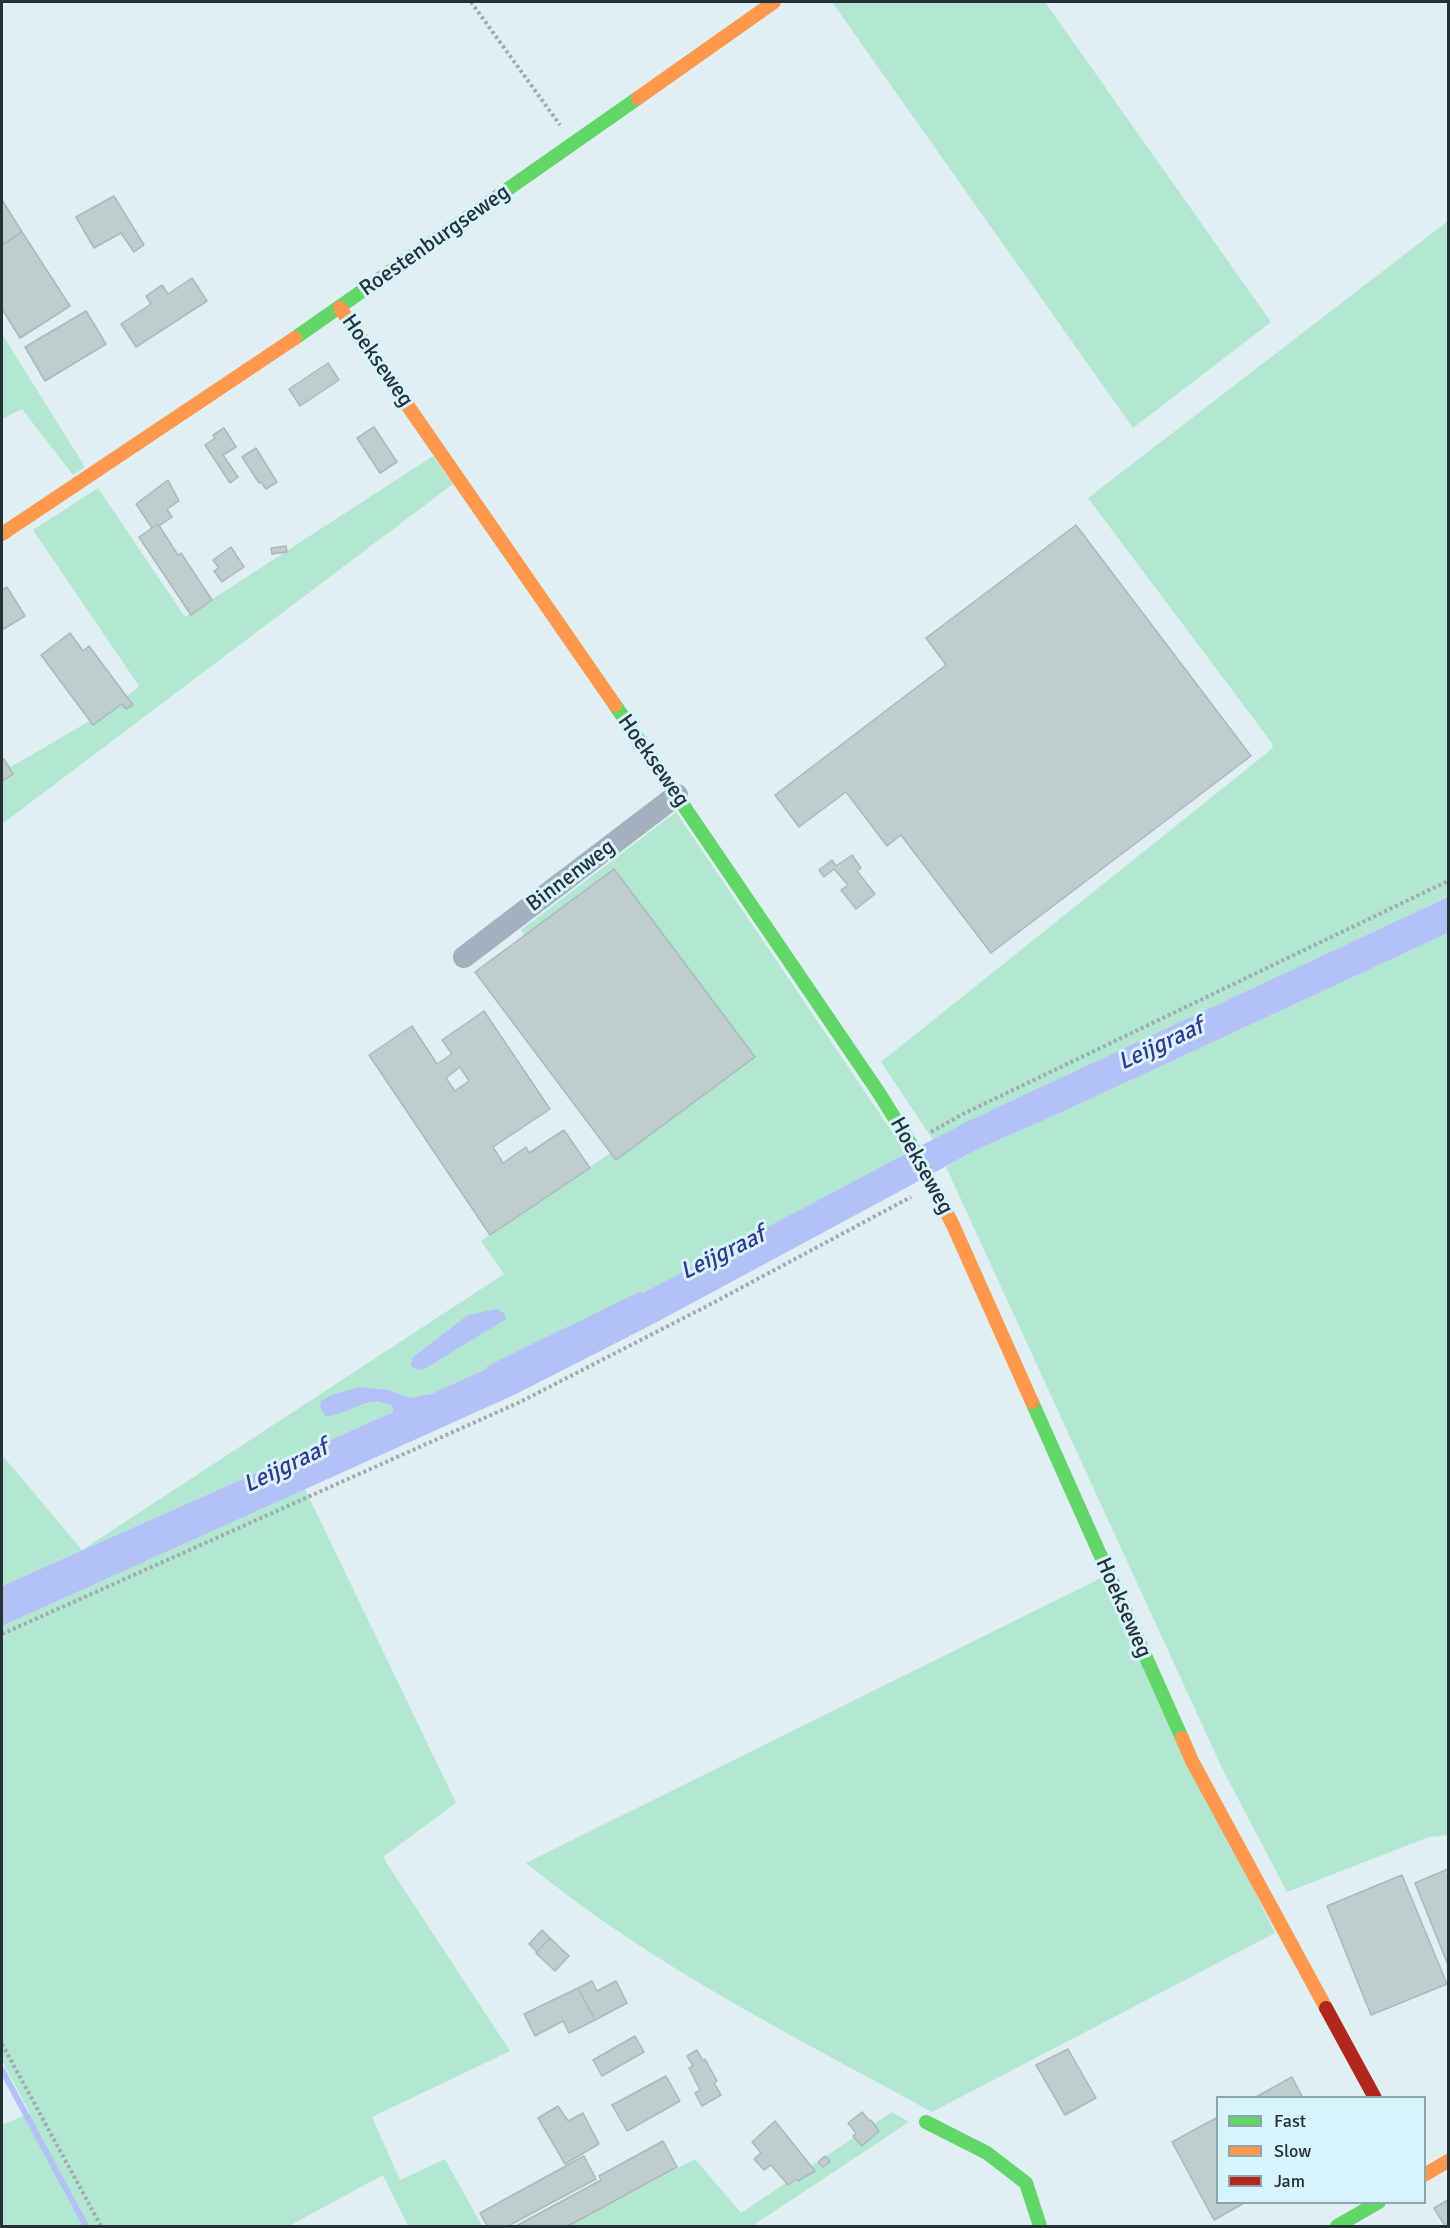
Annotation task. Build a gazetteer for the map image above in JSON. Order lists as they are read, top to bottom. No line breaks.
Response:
{"streets":{"street":["Roestenburgseweg","Hoekseweg","Binnenweg"]},"crossings":[["Roestenburgseweg","Hoekseweg"],["Hoekseweg","Binnenweg"]],"water":["Leijgraaf"],"legend":["Fast","Slow","Jam"]}
